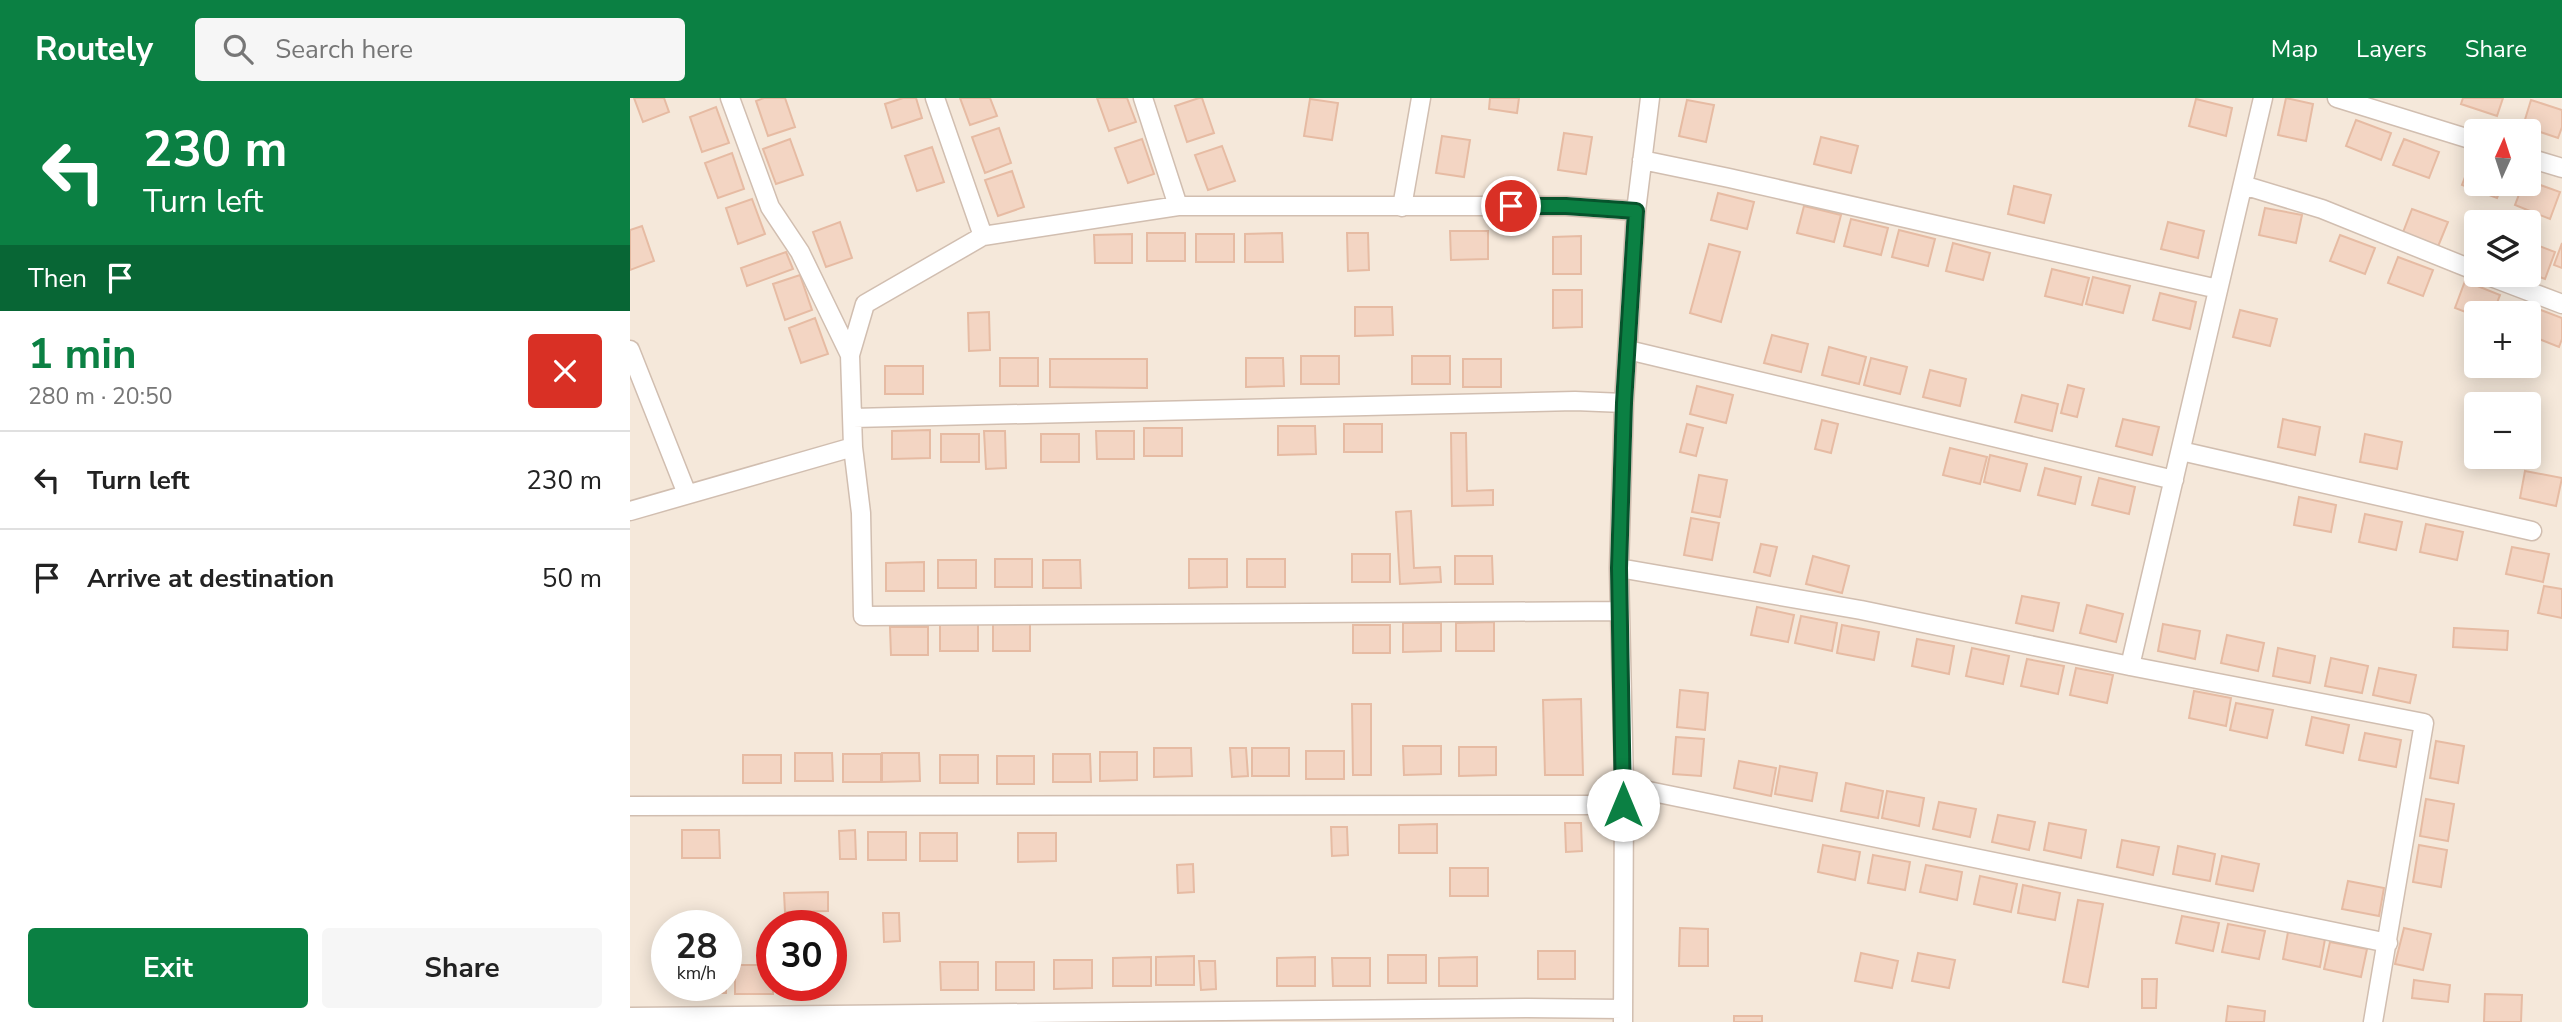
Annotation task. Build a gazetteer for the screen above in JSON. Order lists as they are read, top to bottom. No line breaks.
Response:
{"north":"top","page":{"header":"Routely","search":"Search here","nav":["Map","Layers","Share"],"turn":["230 m","Turn left"],"map_buttons":["+","−"],"then":"Then","heading":["1 min","280 m · 20:50"],"list":[{"name":"Turn left","value":"230 m"},{"name":"Arrive at destination","value":"50 m"}],"speed":"28 km/h","limit":"30","buttons":["Exit","Share"]}}
